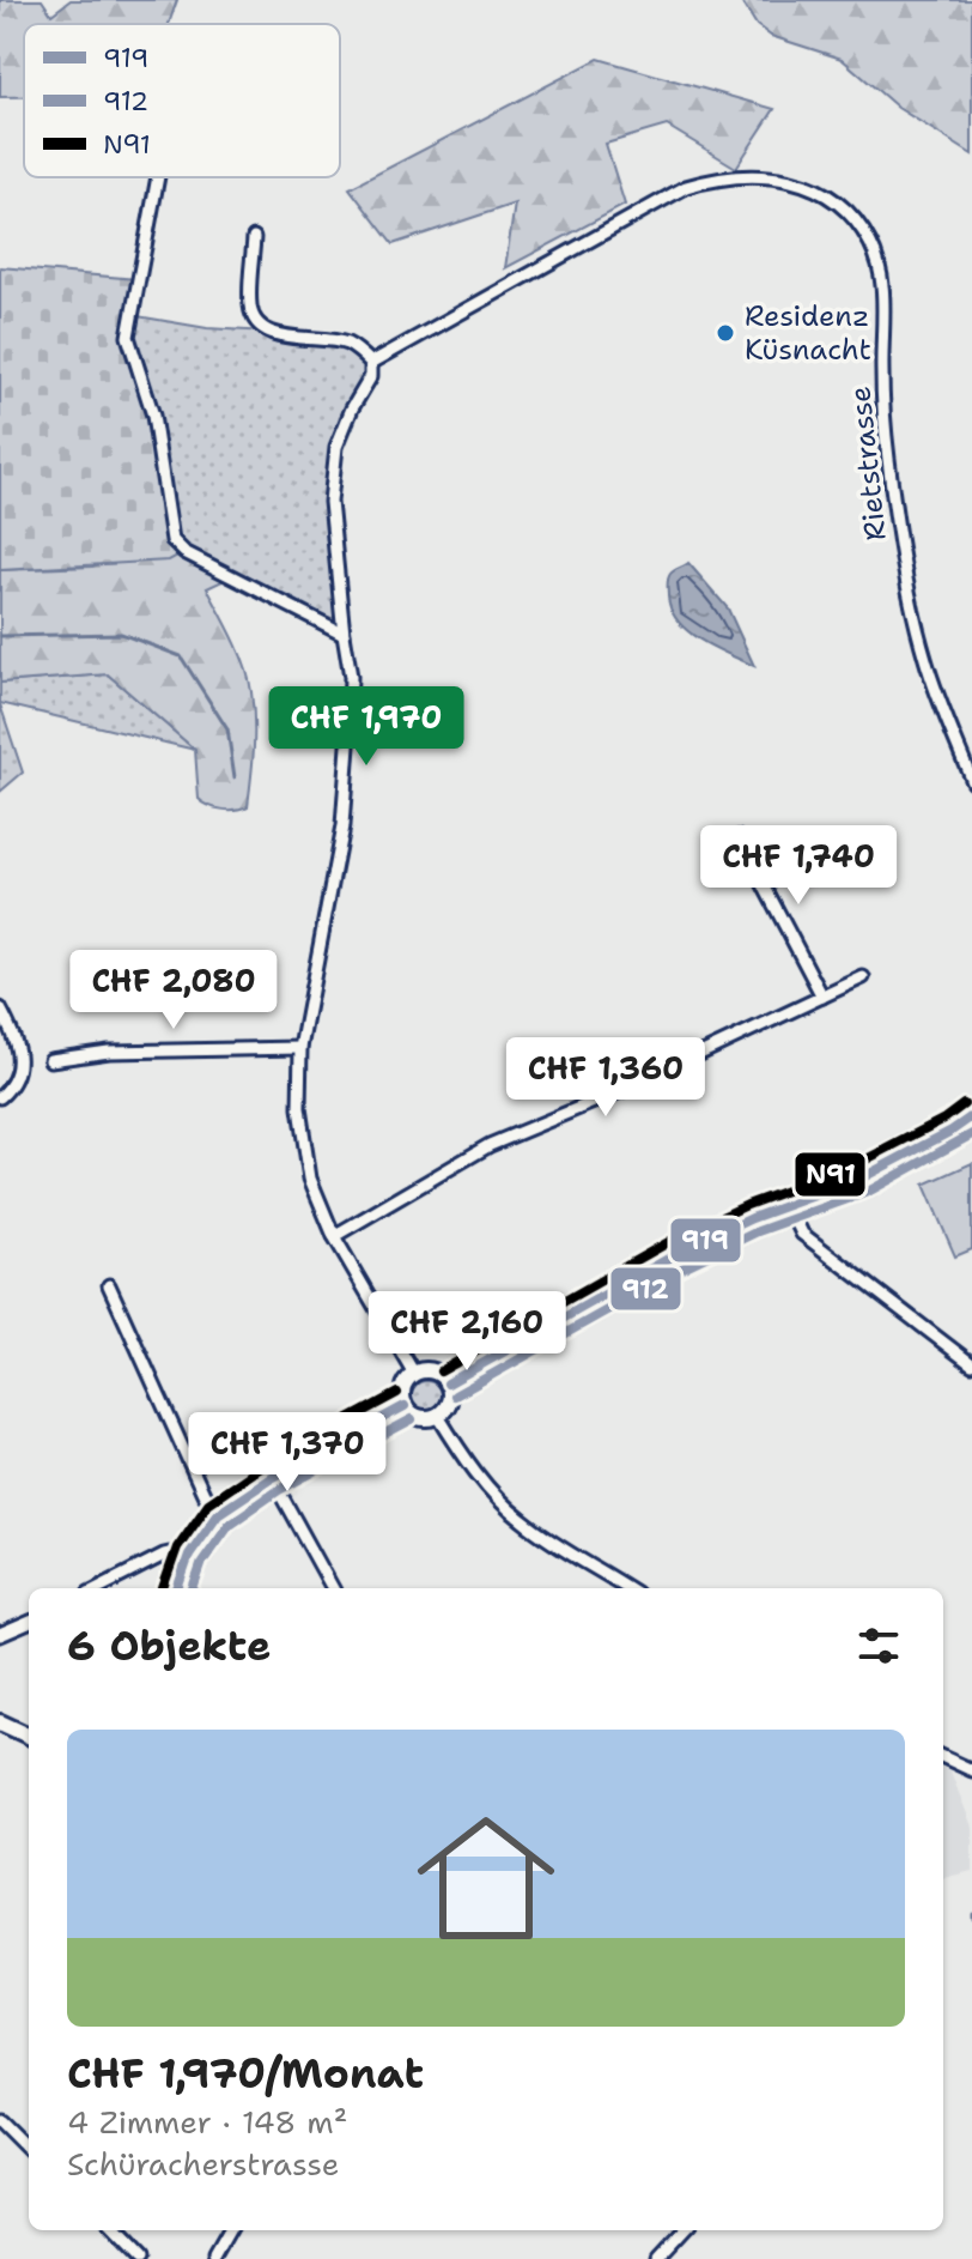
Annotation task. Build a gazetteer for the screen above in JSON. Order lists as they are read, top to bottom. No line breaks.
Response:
{"streets":{"street":["Rietstrasse"]},"places":["Residenz Küsnacht"],"lines":["transit line N91","transit line 919","transit line 912"],"legend":["919","912","N91"],"page":{"price":["CHF 1,970","CHF 1,740","CHF 2,080","CHF 1,360","CHF 2,160","CHF 1,370"],"heading":"6 Objekte","list":[{"name":"CHF 1,970/Monat","note":"4 Zimmer · 148 m² · Schüracherstrasse"}]}}
